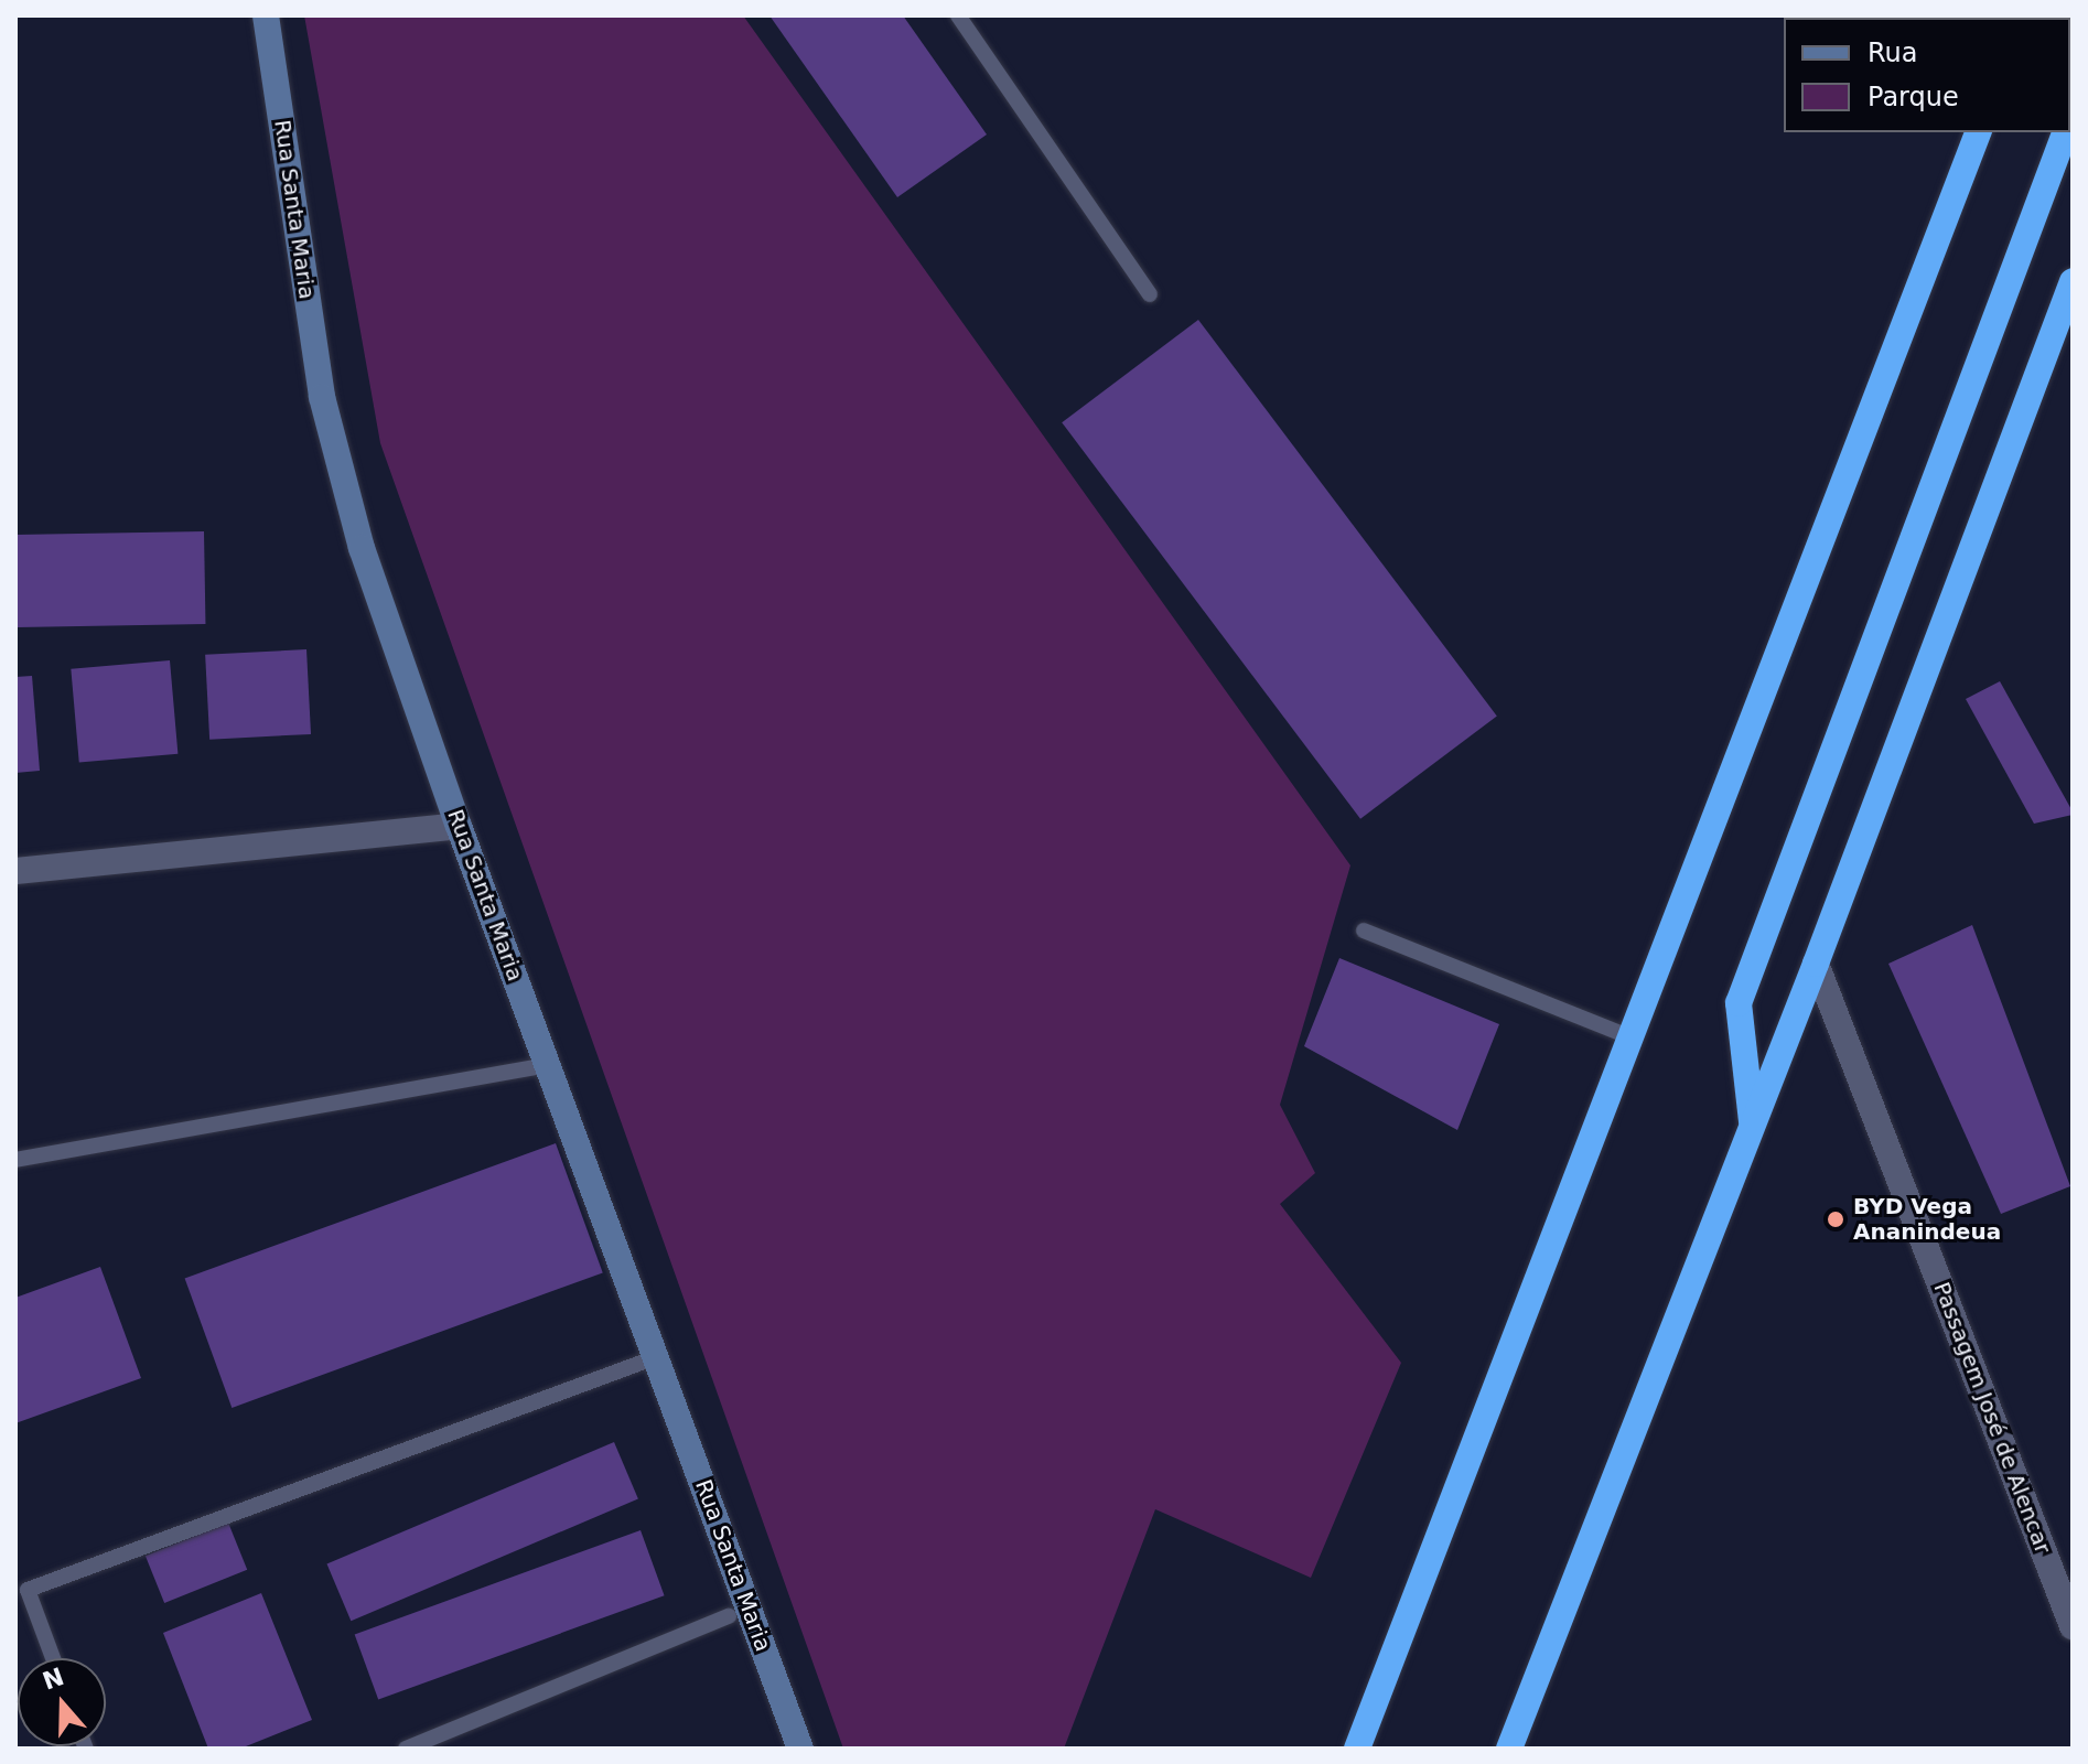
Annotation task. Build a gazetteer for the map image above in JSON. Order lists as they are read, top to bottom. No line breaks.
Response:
{"streets":{"street":["Rua Santa Maria","Passagem José de Alencar"]},"places":["BYD Vega Ananindeua"],"legend":["Rua","Parque"],"north":"top"}
